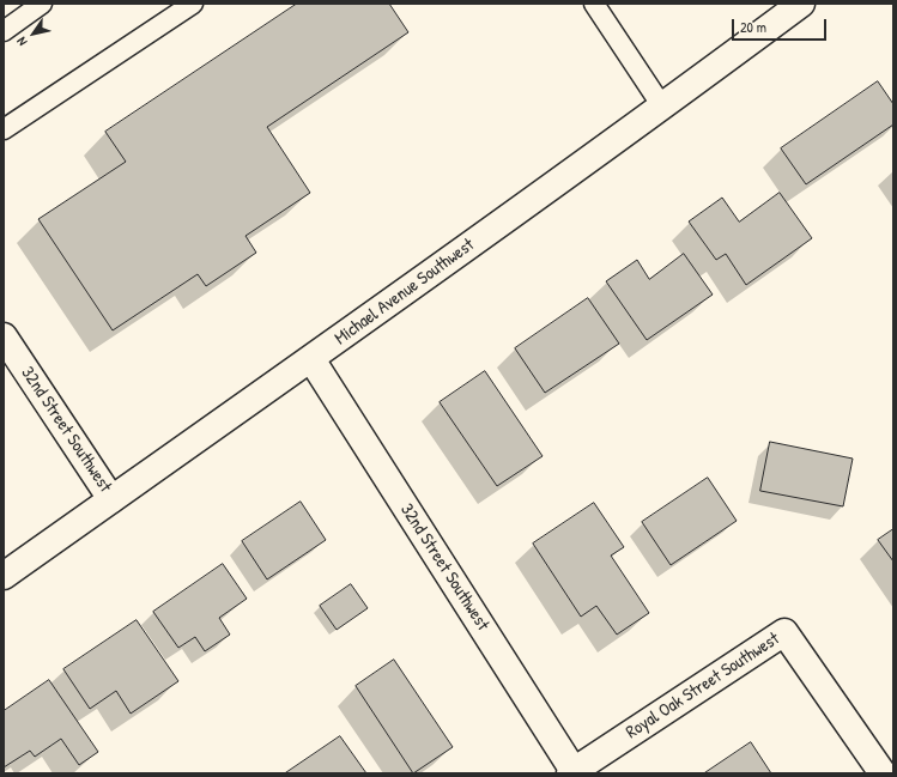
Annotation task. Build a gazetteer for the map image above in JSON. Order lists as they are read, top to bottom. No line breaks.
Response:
{"streets":{"street":["Michael Avenue Southwest","32nd Street Southwest","Royal Oak Street Southwest"]},"crossings":[["Michael Avenue Southwest","32nd Street Southwest"],["32nd Street Southwest","Royal Oak Street Southwest"]],"scale_bar":"20 m","north":"bottom left"}
